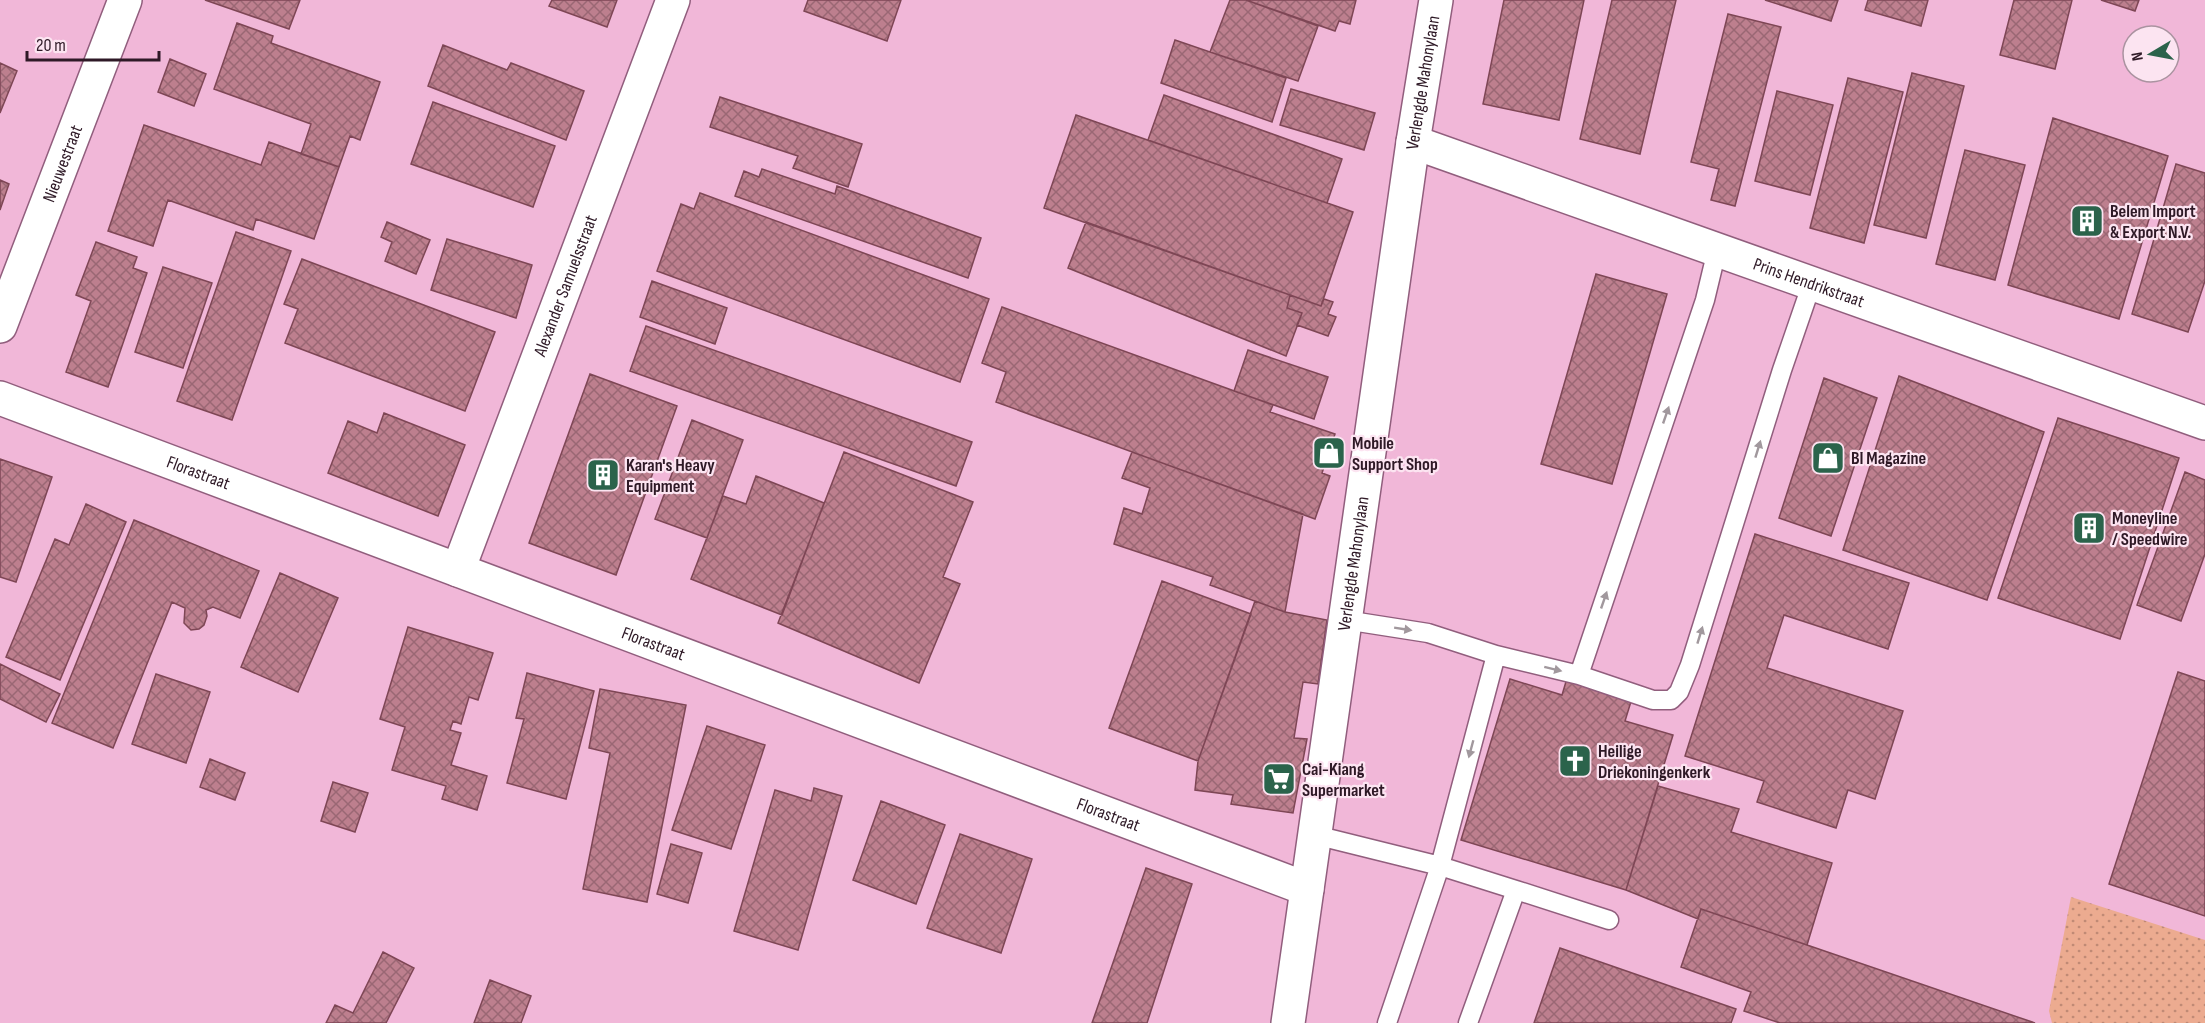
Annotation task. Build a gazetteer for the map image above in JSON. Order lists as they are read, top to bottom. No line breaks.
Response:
{"streets":{"street":["Verlengde Mahonylaan","Nieuwestraat","Prins Hendrikstraat","Alexander Samuelsstraat","Florastraat"]},"crossings":[["Verlengde Mahonylaan","Prins Hendrikstraat"],["Verlengde Mahonylaan","Florastraat"],["Alexander Samuelsstraat","Florastraat"]],"places":{"building":["Belem Import & Export N.V.","Karan's Heavy Equipment","Moneyline / Speedwire"],"shop":["Mobile Support Shop","BI Magazine"],"church":["Heilige Driekoningenkerk"],"supermarket":["Cai-Kiang Supermarket"]},"scale_bar":"20 m","north":"left"}
